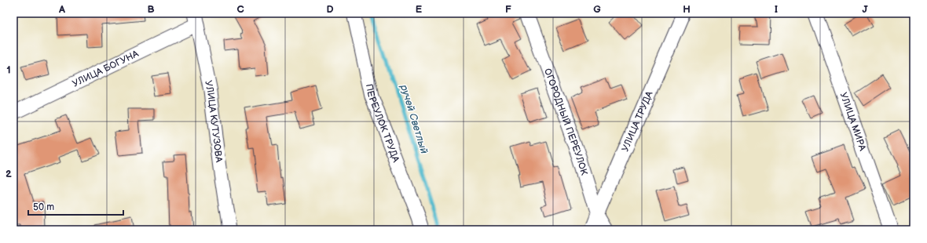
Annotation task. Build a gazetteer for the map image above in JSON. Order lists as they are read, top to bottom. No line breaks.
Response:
{"streets":{"street":["УЛИЦА БОГУНА","УЛИЦА КУТУЗОВА","УЛИЦА ТРУДА","УЛИЦА МИРА","ОГОРОДНЫЙ ПЕРЕУЛОК","ПЕРЕУЛОК ТРУДА"]},"crossings":[["УЛИЦА БОГУНА","УЛИЦА КУТУЗОВА"],["УЛИЦА ТРУДА","ОГОРОДНЫЙ ПЕРЕУЛОК"]],"water":["ручей Светлый"],"scale_bar":"50 m","grid":{"columns":["A","B","C","D","E","F","G","H","I","J"],"rows":["1","2"]}}
